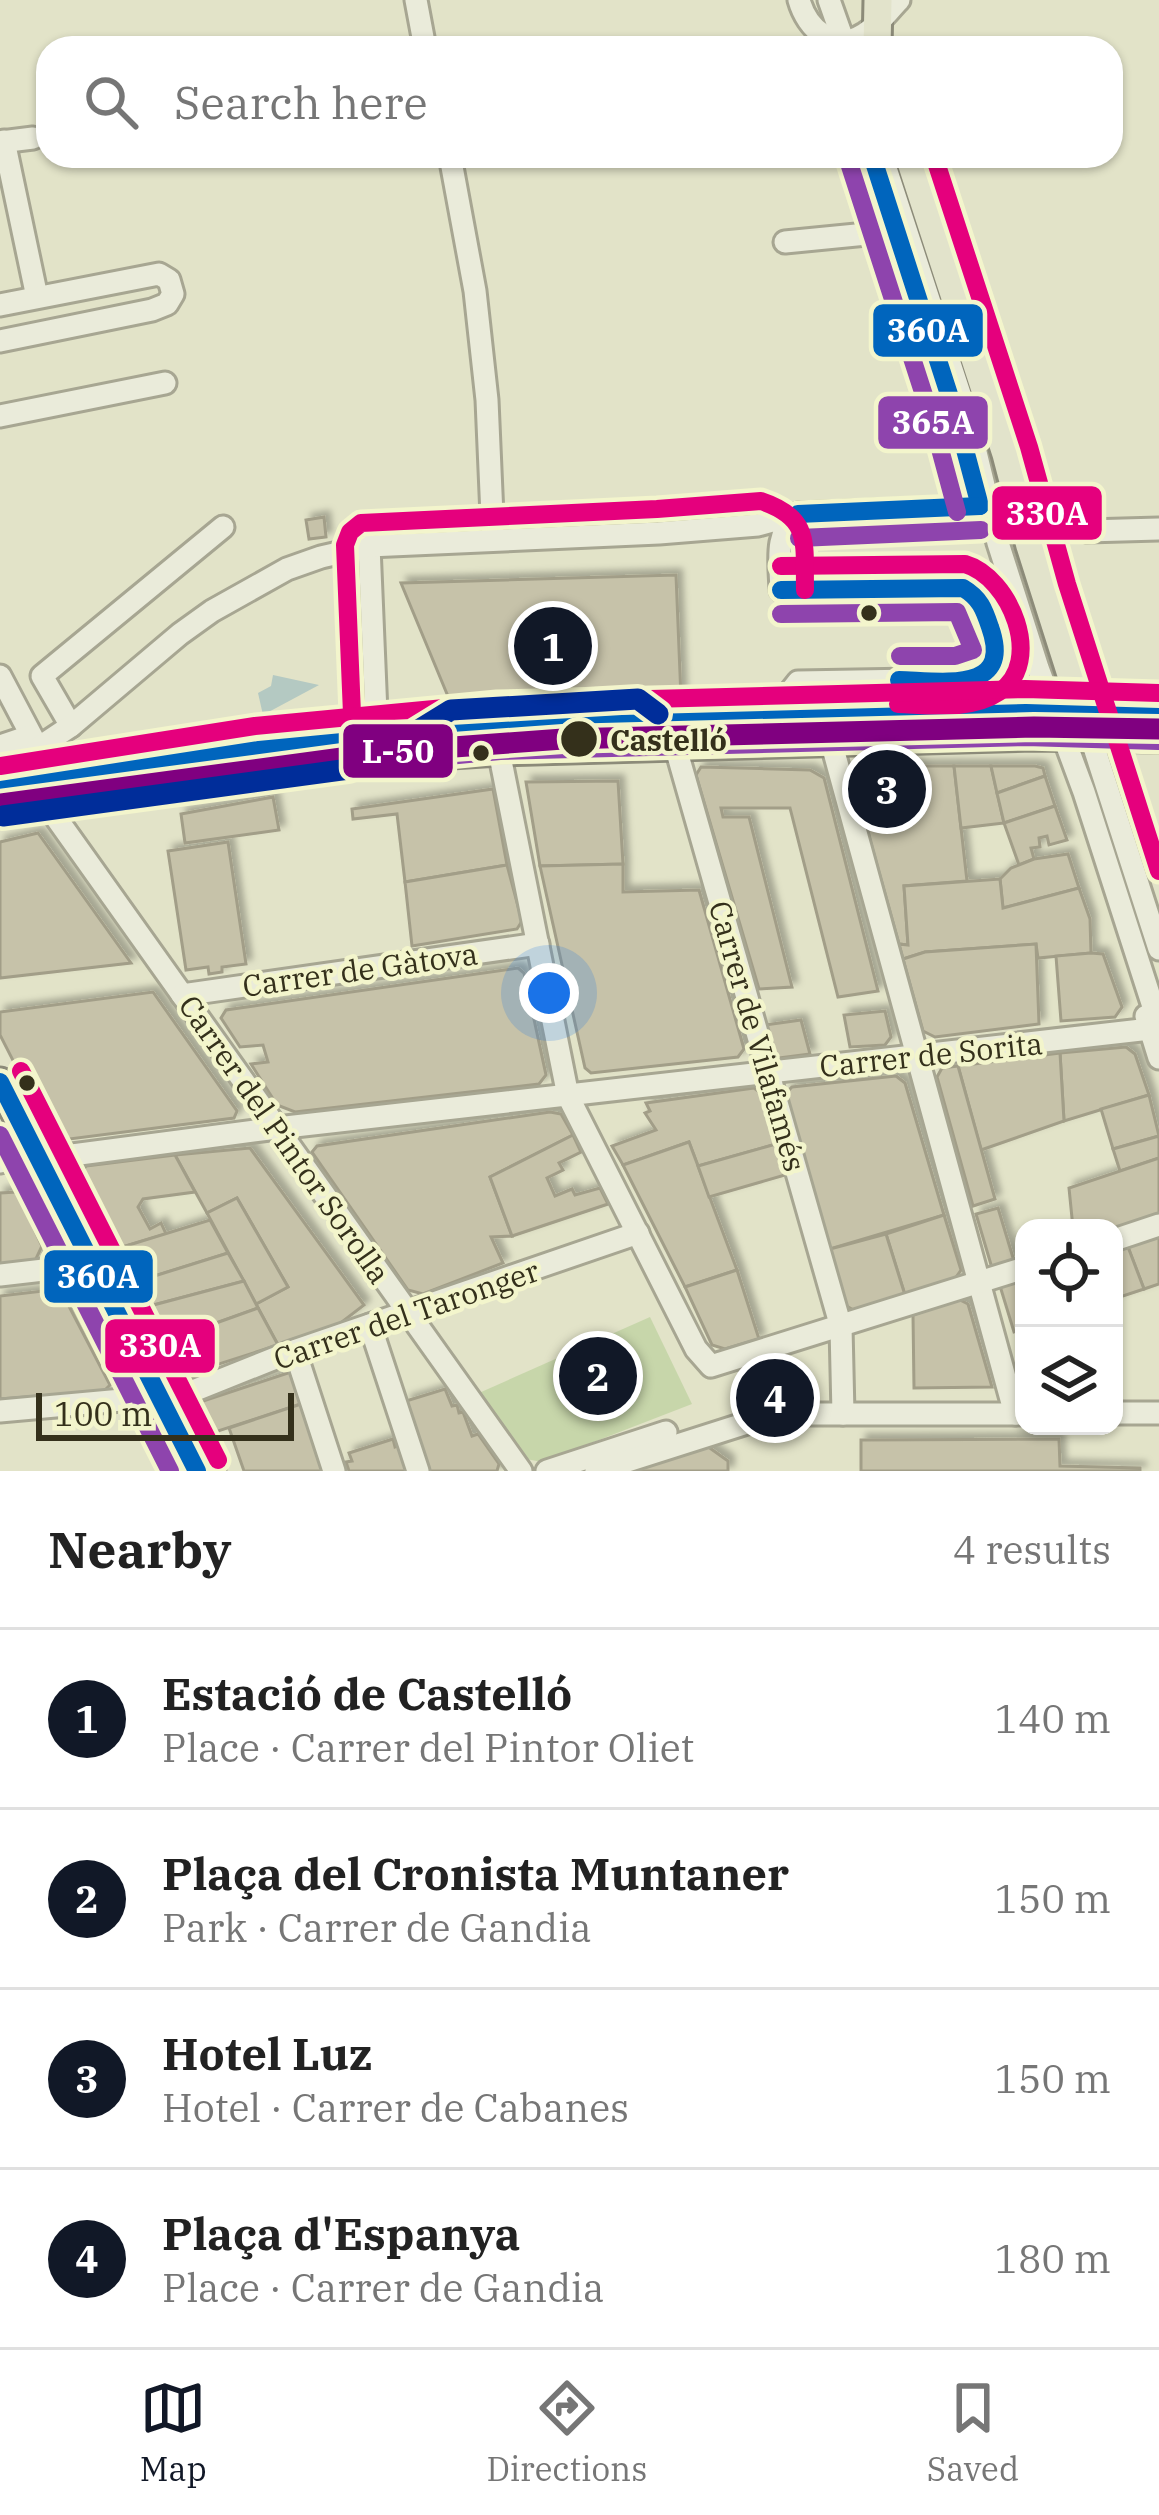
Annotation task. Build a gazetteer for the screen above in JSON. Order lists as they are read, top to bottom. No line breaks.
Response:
{"streets":{"street":["Carrer de Gàtova","Carrer de Vilafamés","Carrer de Sorita","Carrer del Pintor Sorolla","Carrer del Taronger"]},"crossings":[["Carrer de Gàtova","Carrer del Pintor Sorolla"],["Carrer de Vilafamés","Carrer de Sorita"],["Carrer de Sorita","Carrer del Pintor Sorolla"],["Carrer del Pintor Sorolla","Carrer del Taronger"]],"places":["Castelló"],"lines":["transit line 360A","transit line 365A","transit line 330A","transit line L-50"],"scale_bar":"100 m","page":{"search":"Search here","pins":["1","3","2","4"],"scale":"100 m","heading":["Nearby","4 results"],"list":[{"mark":"1","name":"Estació de Castelló","note":"Place · Carrer del Pintor Oliet","value":"140 m"},{"mark":"2","name":"Plaça del Cronista Muntaner","note":"Park · Carrer de Gandia","value":"150 m"},{"mark":"3","name":"Hotel Luz","note":"Hotel · Carrer de Cabanes","value":"150 m"},{"mark":"4","name":"Plaça d'Espanya","note":"Place · Carrer de Gandia","value":"180 m"}],"nav":["Map","Directions","Saved"]}}
